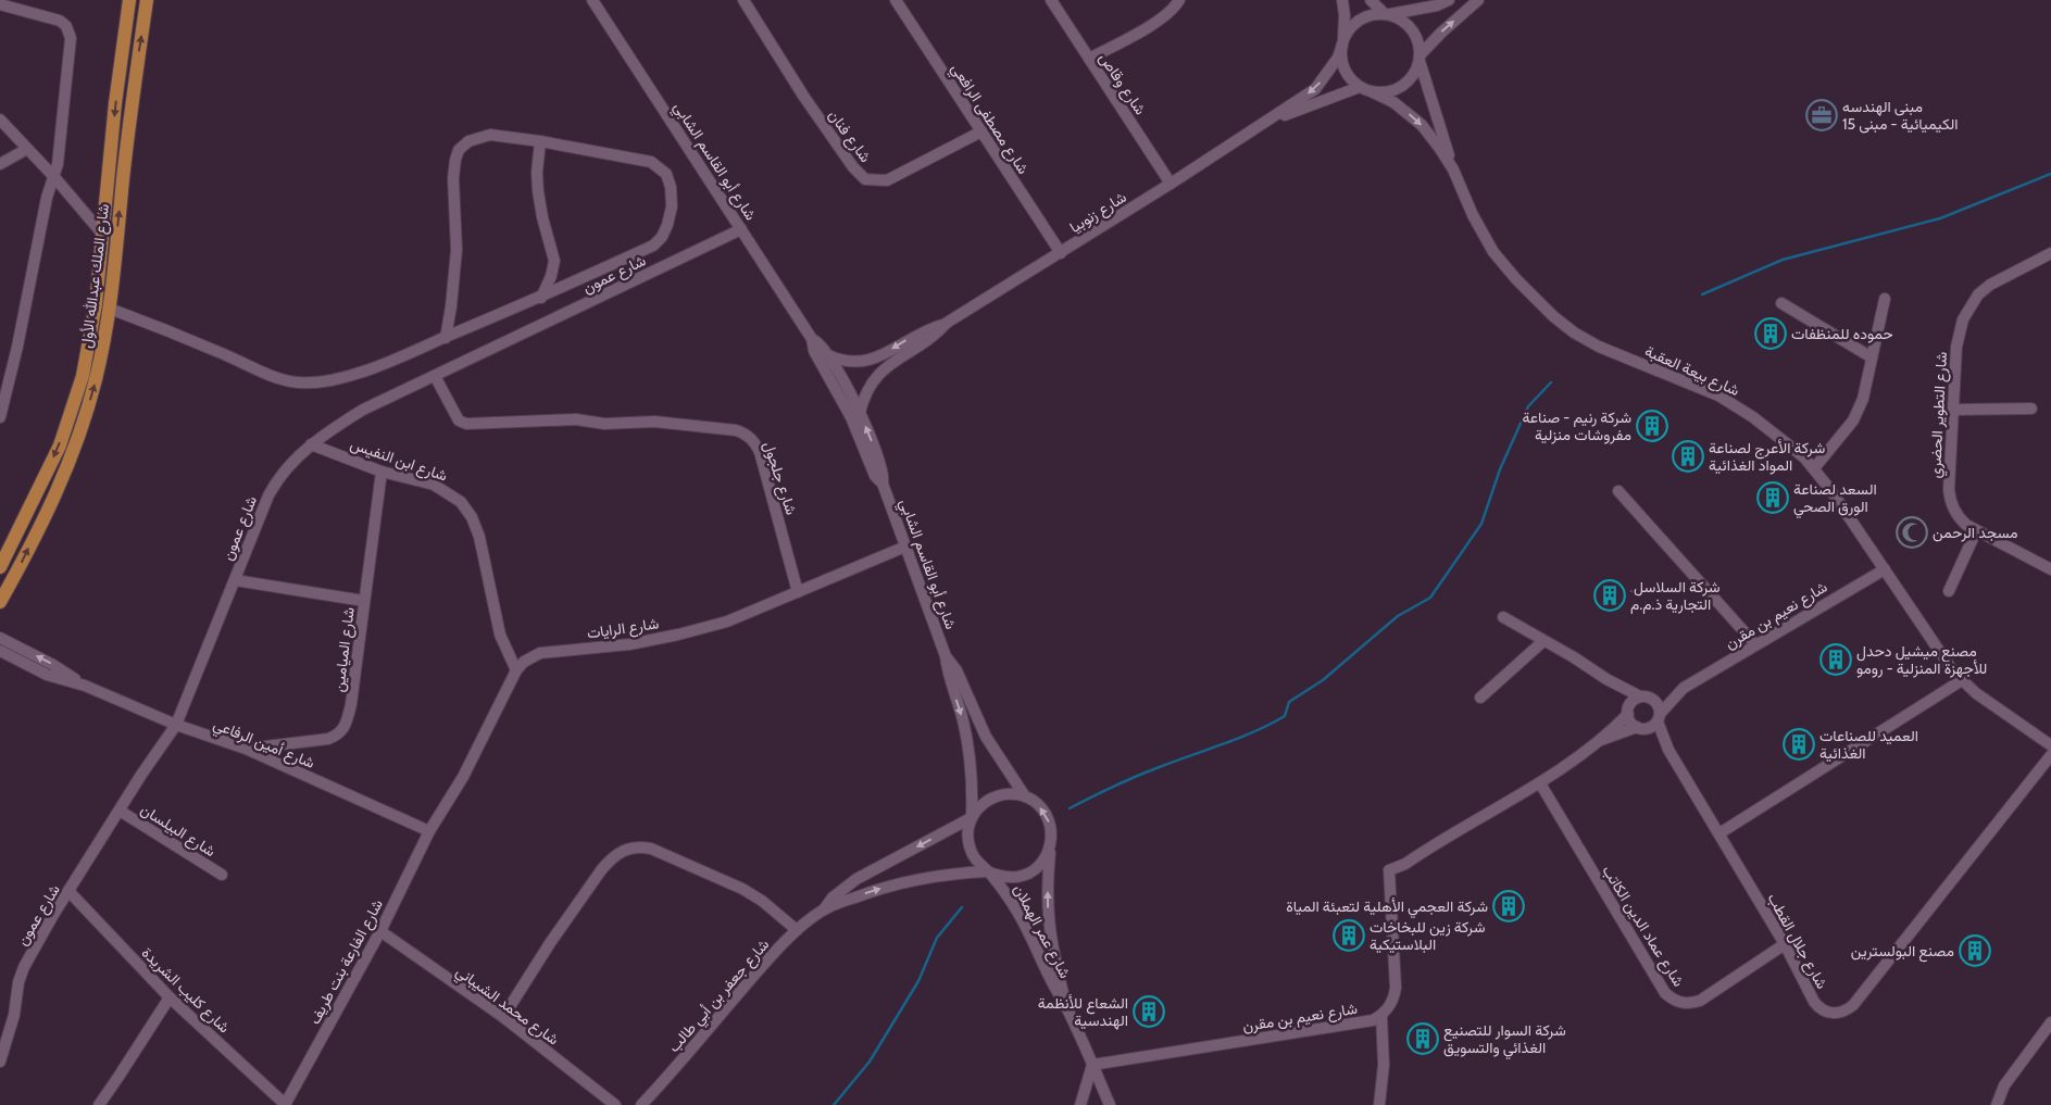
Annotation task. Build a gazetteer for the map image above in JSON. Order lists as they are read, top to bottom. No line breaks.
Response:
{"streets":{"main road":["شارع الملك عبدالله الأول"],"street":["شارع وقاص","شارع مصطفى الرافعي","شارع فنان","شارع أبو القاسم الشابي","شارع زنوبيا","شارع عمون","شارع بيعة العقبة","شارع التطوير الحضري","شارع ابن النفيس","شارع جلجول","شارع نعيم بن مقرن","شارع الرايات","شارع الميامين","شارع أمين الرفاعي","شارع البيلسان","شارع عماد الدين الكاتب","شارع عمر الهملان","شارع جلال القطب","شارع الفارعة بنت طريف","شارع كليب الشريدة","شارع جعفر بن أبي طالب","شارع محمد الشيباني"]},"crossings":[["شارع وقاص","شارع زنوبيا"],["شارع مصطفى الرافعي","شارع فنان"],["شارع مصطفى الرافعي","شارع زنوبيا"],["شارع أبو القاسم الشابي","شارع زنوبيا"],["شارع أبو القاسم الشابي","شارع عمون"],["شارع أبو القاسم الشابي","شارع الرايات"],["شارع أبو القاسم الشابي","شارع عمر الهملان"],["شارع أبو القاسم الشابي","شارع جعفر بن أبي طالب"],["شارع زنوبيا","شارع بيعة العقبة"],["شارع عمون","شارع ابن النفيس"],["شارع عمون","شارع جلجول"],["شارع عمون","شارع أمين الرفاعي"],["شارع عمون","شارع البيلسان"],["شارع عمون","شارع كليب الشريدة"],["شارع بيعة العقبة","شارع نعيم بن مقرن"],["شارع ابن النفيس","شارع الرايات"],["شارع ابن النفيس","شارع الميامين"],["شارع جلجول","شارع الرايات"],["شارع نعيم بن مقرن","شارع عمر الهملان"],["شارع نعيم بن مقرن","شارع جلال القطب"],["شارع الميامين","شارع أمين الرفاعي"],["شارع أمين الرفاعي","شارع الفارعة بنت طريف"],["شارع عماد الدين الكاتب","شارع جلال القطب"],["شارع عمر الهملان","شارع جعفر بن أبي طالب"],["شارع الفارعة بنت طريف","شارع كليب الشريدة"],["شارع الفارعة بنت طريف","شارع محمد الشيباني"]],"places":{"office":["مبنى الهندسه الكيميائية - مبنى 15"],"building":["حموده للمنظفات","شركة رنيم - صناعة مفروشات منزلية","شركة الأعرج لصناعة المواد الغذائية","السعد لصناعة الورق الصحي",".شركة السلاسل التجارية ذ.م.م","مصنع ميشيل دحدل للأجهزة المنزلية - رومو","العميد للصناعات الغذائية","شركة العجمي الأهلية لتعبئة المياة","شركة زين للبخاخات البلاستيكية","مصنع البولسترين","الشعاع للأنظمة الهندسية","شركة السوار للتصنيع الغذائي والتسويق"],"mosque":["مسجد الرحمن"]}}
